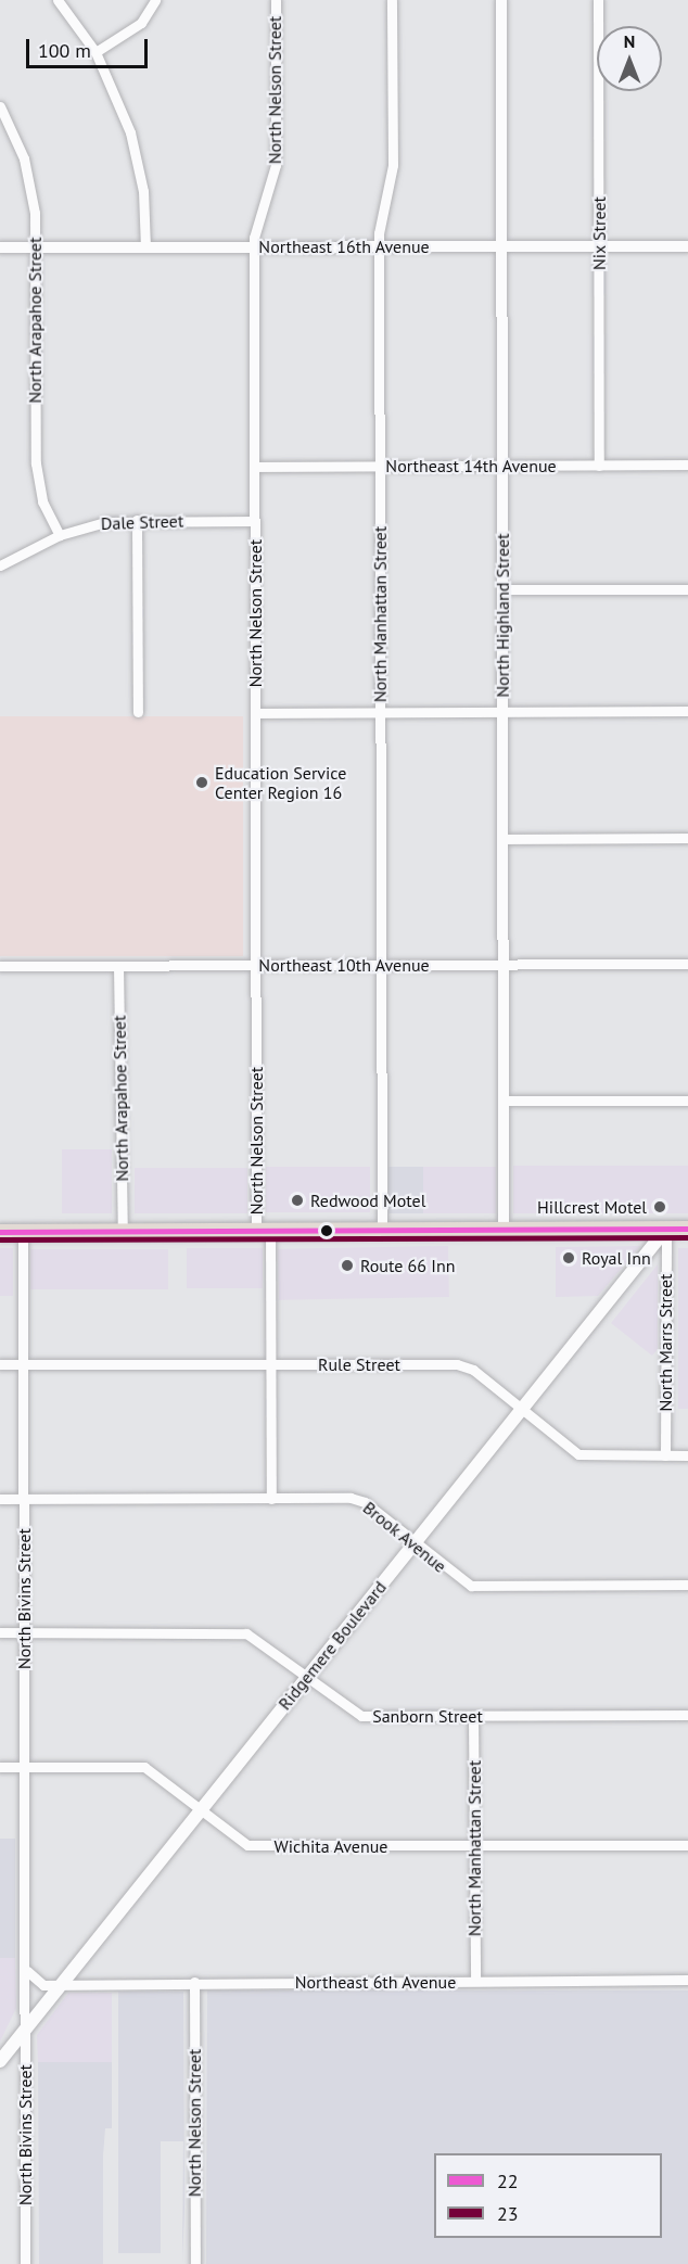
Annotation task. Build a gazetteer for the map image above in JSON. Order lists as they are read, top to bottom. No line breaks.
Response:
{"streets":{"main road":["Ridgemere Boulevard"],"street":["North Nelson Street","Nix Street","Northeast 16th Avenue","North Arapahoe Street","Northeast 14th Avenue","Dale Street","North Manhattan Street","North Highland Street","Northeast 10th Avenue","North Marrs Street","Rule Street","Brook Avenue","North Bivins Street","Sanborn Street","Wichita Avenue","Northeast 6th Avenue"]},"crossings":[["North Nelson Street","Northeast 16th Avenue"],["North Nelson Street","Northeast 14th Avenue"],["North Nelson Street","Dale Street"],["North Nelson Street","Northeast 10th Avenue"],["North Nelson Street","Rule Street"],["North Nelson Street","Brook Avenue"],["North Nelson Street","Northeast 6th Avenue"],["Nix Street","Northeast 16th Avenue"],["Nix Street","Northeast 14th Avenue"],["Northeast 16th Avenue","North Arapahoe Street"],["Northeast 16th Avenue","North Manhattan Street"],["Northeast 16th Avenue","North Highland Street"],["North Arapahoe Street","Dale Street"],["North Arapahoe Street","Northeast 10th Avenue"],["Northeast 14th Avenue","North Manhattan Street"],["Northeast 14th Avenue","North Highland Street"],["North Manhattan Street","Northeast 10th Avenue"],["North Manhattan Street","Sanborn Street"],["North Manhattan Street","Wichita Avenue"],["North Manhattan Street","Northeast 6th Avenue"],["North Highland Street","Northeast 10th Avenue"],["North Marrs Street","Rule Street"],["North Marrs Street","Ridgemere Boulevard"],["Rule Street","North Bivins Street"],["Rule Street","Ridgemere Boulevard"],["Brook Avenue","North Bivins Street"],["Brook Avenue","Ridgemere Boulevard"],["North Bivins Street","Ridgemere Boulevard"],["North Bivins Street","Sanborn Street"],["North Bivins Street","Wichita Avenue"],["Ridgemere Boulevard","Sanborn Street"],["Ridgemere Boulevard","Wichita Avenue"],["Ridgemere Boulevard","Northeast 6th Avenue"]],"places":["Education Service Center Region 16","Redwood Motel","Hillcrest Motel","Royal Inn","Route 66 Inn"],"lines":["transit line 22","transit line 23"],"legend":["22","23"],"scale_bar":"100 m","north":"top"}
